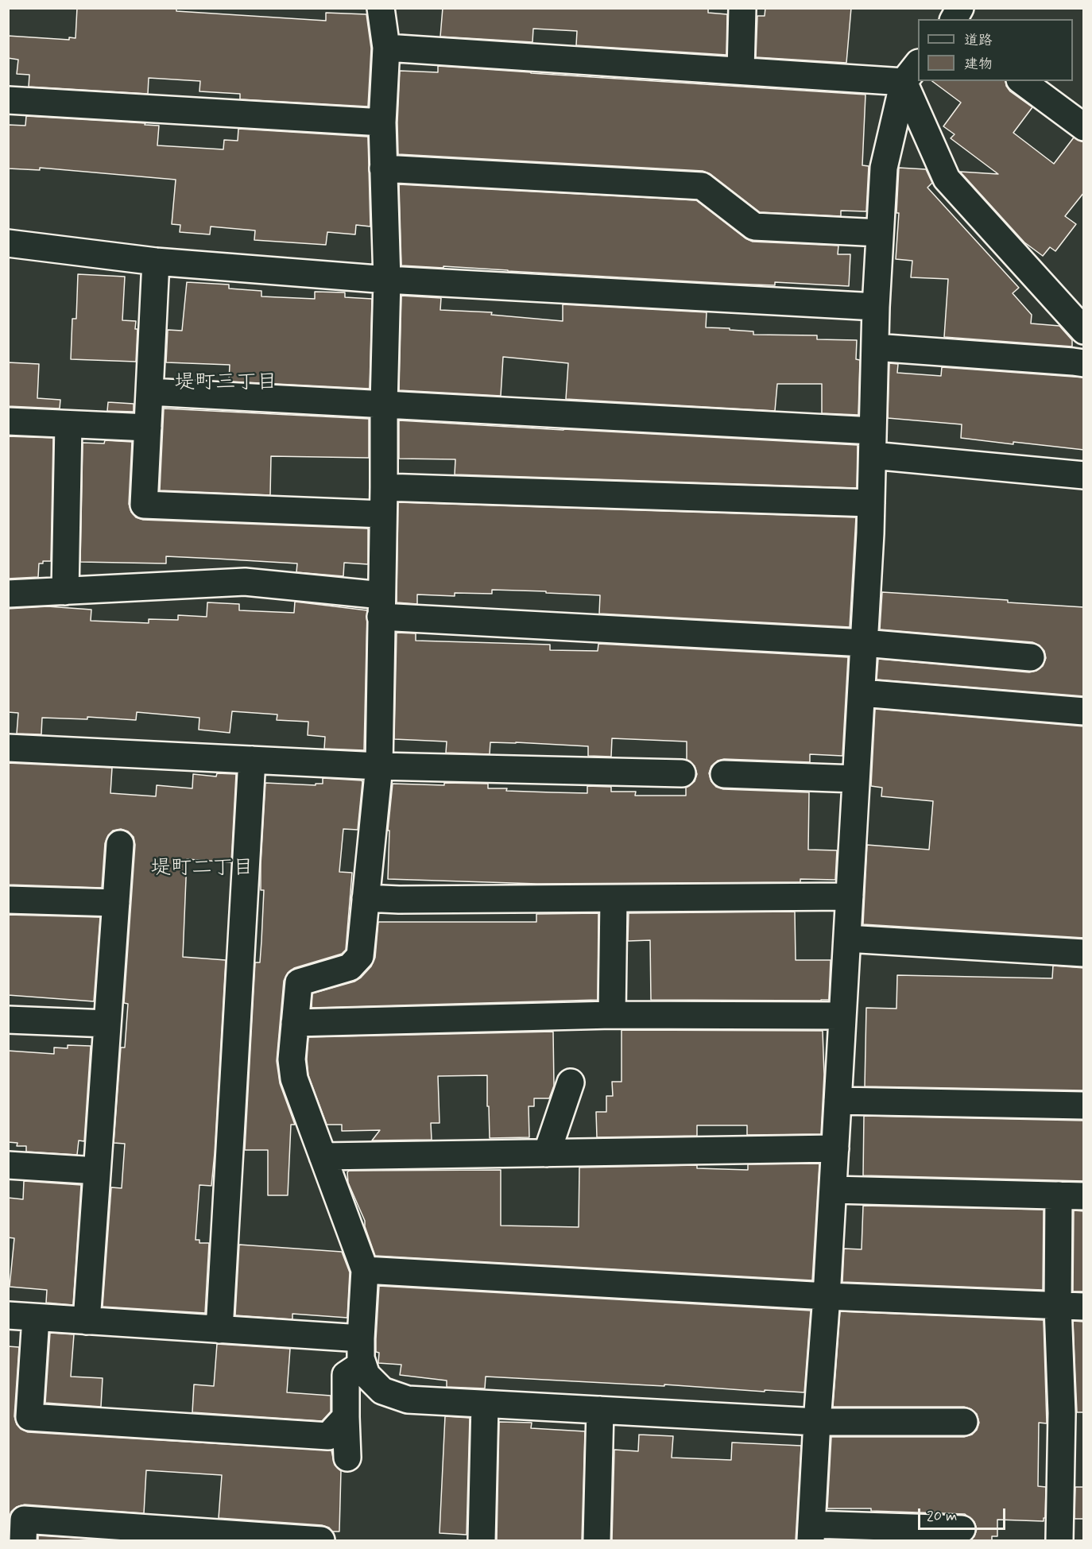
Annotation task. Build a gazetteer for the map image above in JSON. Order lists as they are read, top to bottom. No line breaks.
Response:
{"districts":["堤町三丁目","堤町二丁目"],"legend":["道路","建物"],"scale_bar":"20 m"}
